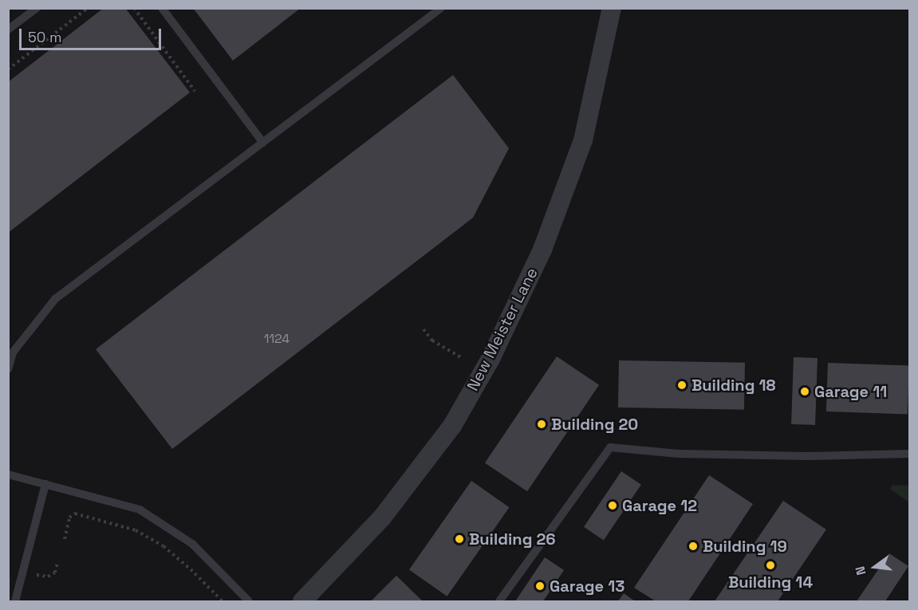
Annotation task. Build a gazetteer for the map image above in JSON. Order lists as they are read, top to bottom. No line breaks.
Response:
{"streets":{"street":["New Meister Lane"]},"places":["Building 18","Garage 11","Building 20","Garage 12","Building 26","Building 19","Building 14","Garage 13"],"house_numbers":["1124"],"scale_bar":"50 m","north":"left"}
